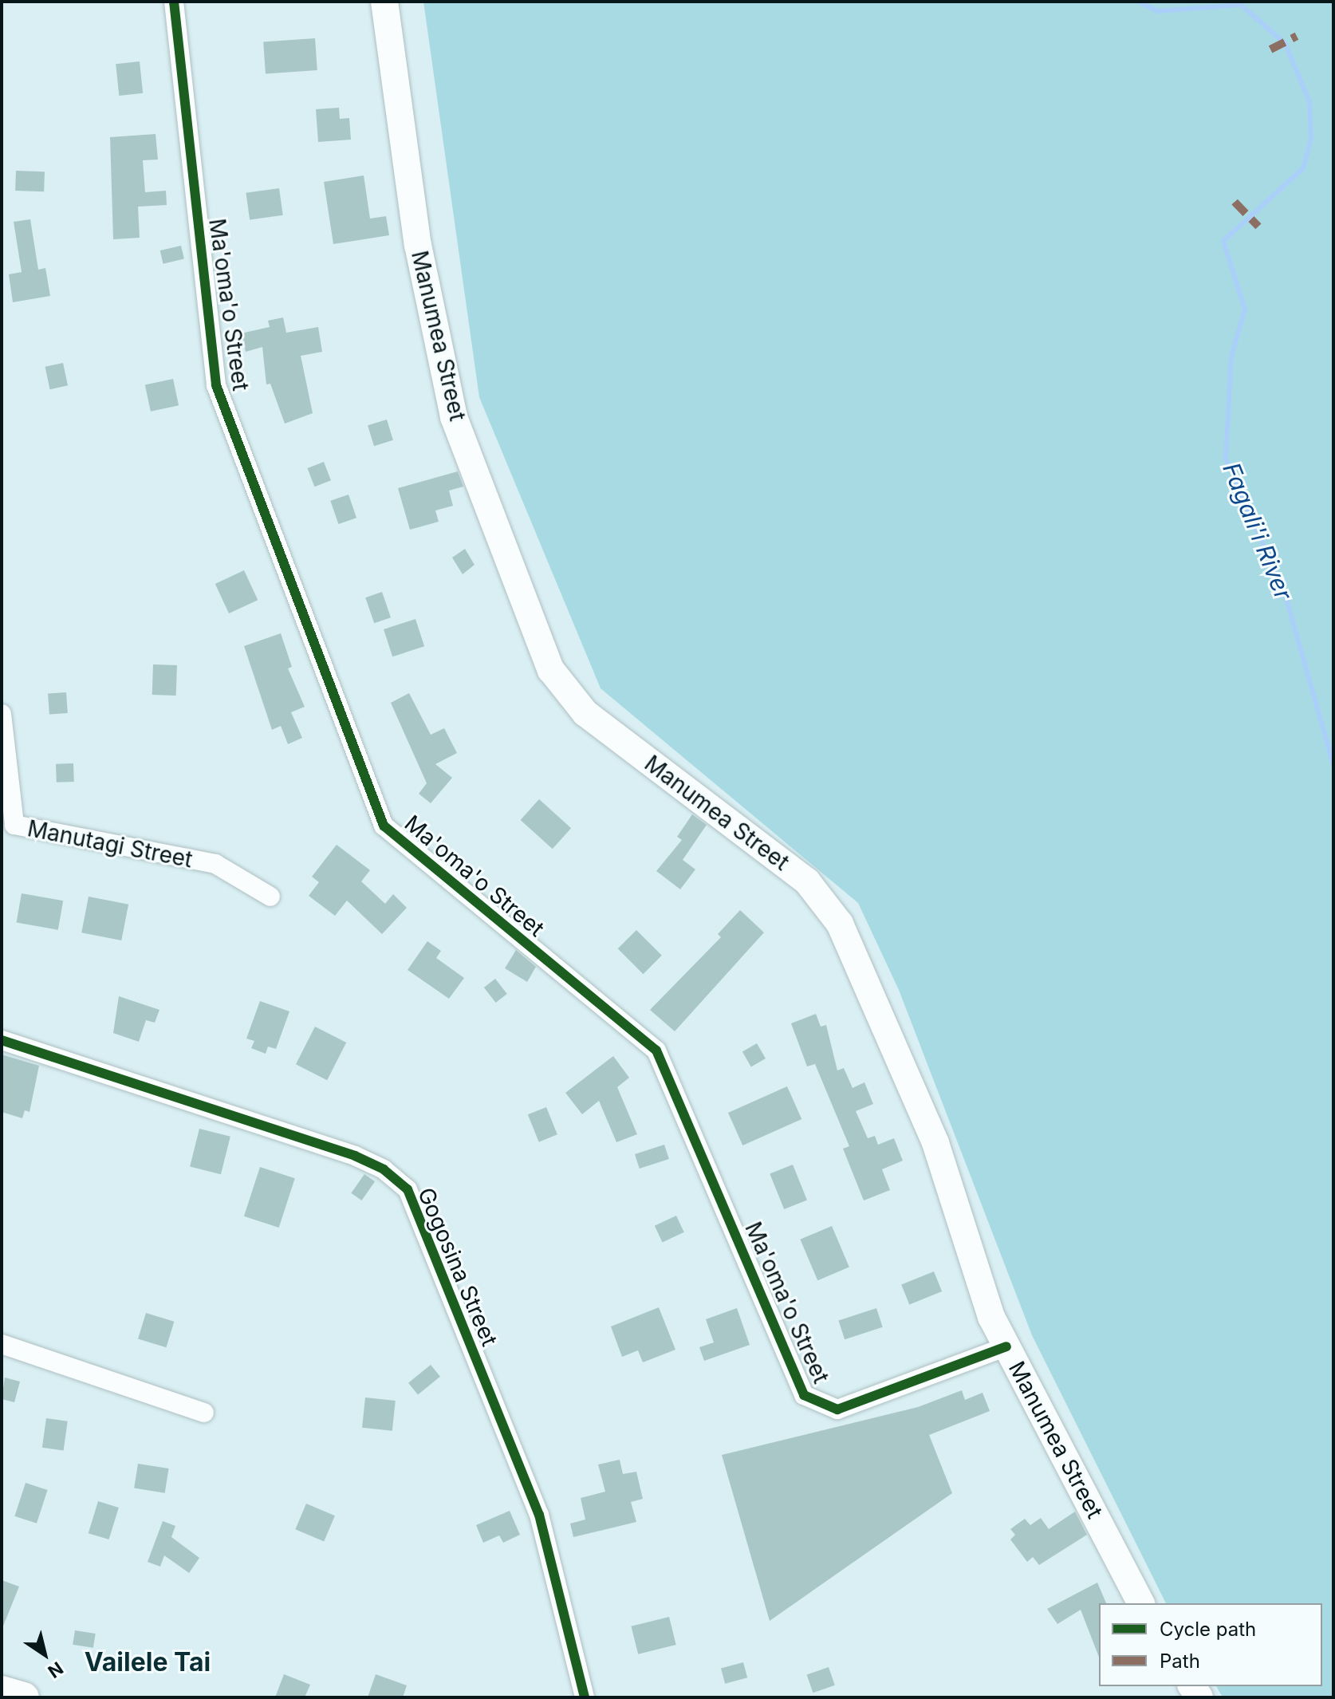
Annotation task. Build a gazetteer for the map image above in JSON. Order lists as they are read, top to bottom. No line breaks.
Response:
{"streets":{"main road":["Manumea Street"],"street":["Ma'oma'o Street","Manutagi Street","Gogosina Street"]},"crossings":[["Ma'oma'o Street","Manumea Street"]],"districts":["Vailele Tai"],"water":["Fagali'i River"],"legend":["Cycle path","Path"],"north":"bottom right"}
